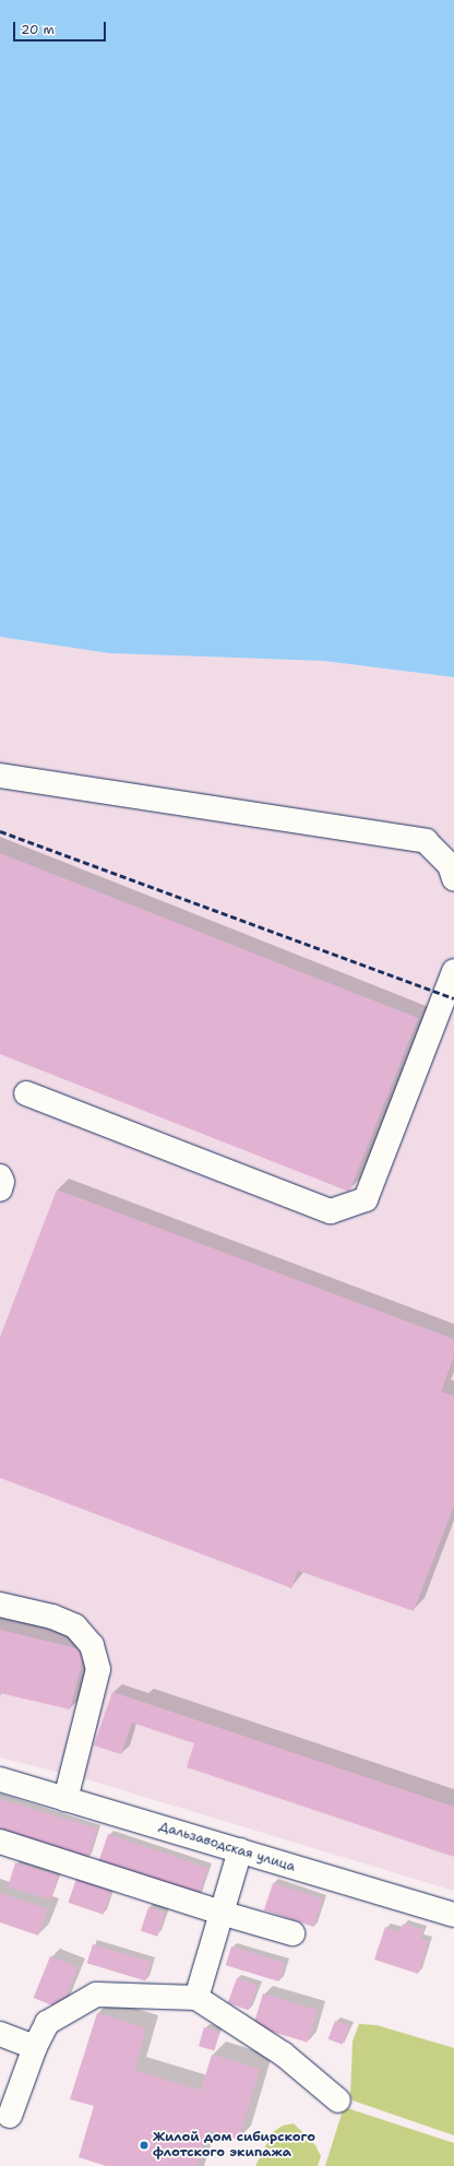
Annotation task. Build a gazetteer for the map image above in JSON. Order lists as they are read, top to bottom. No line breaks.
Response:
{"streets":{"street":["Дальзаводская улица"]},"places":["Жилой дом сибирского флотского экипажа"],"scale_bar":"20 m"}
